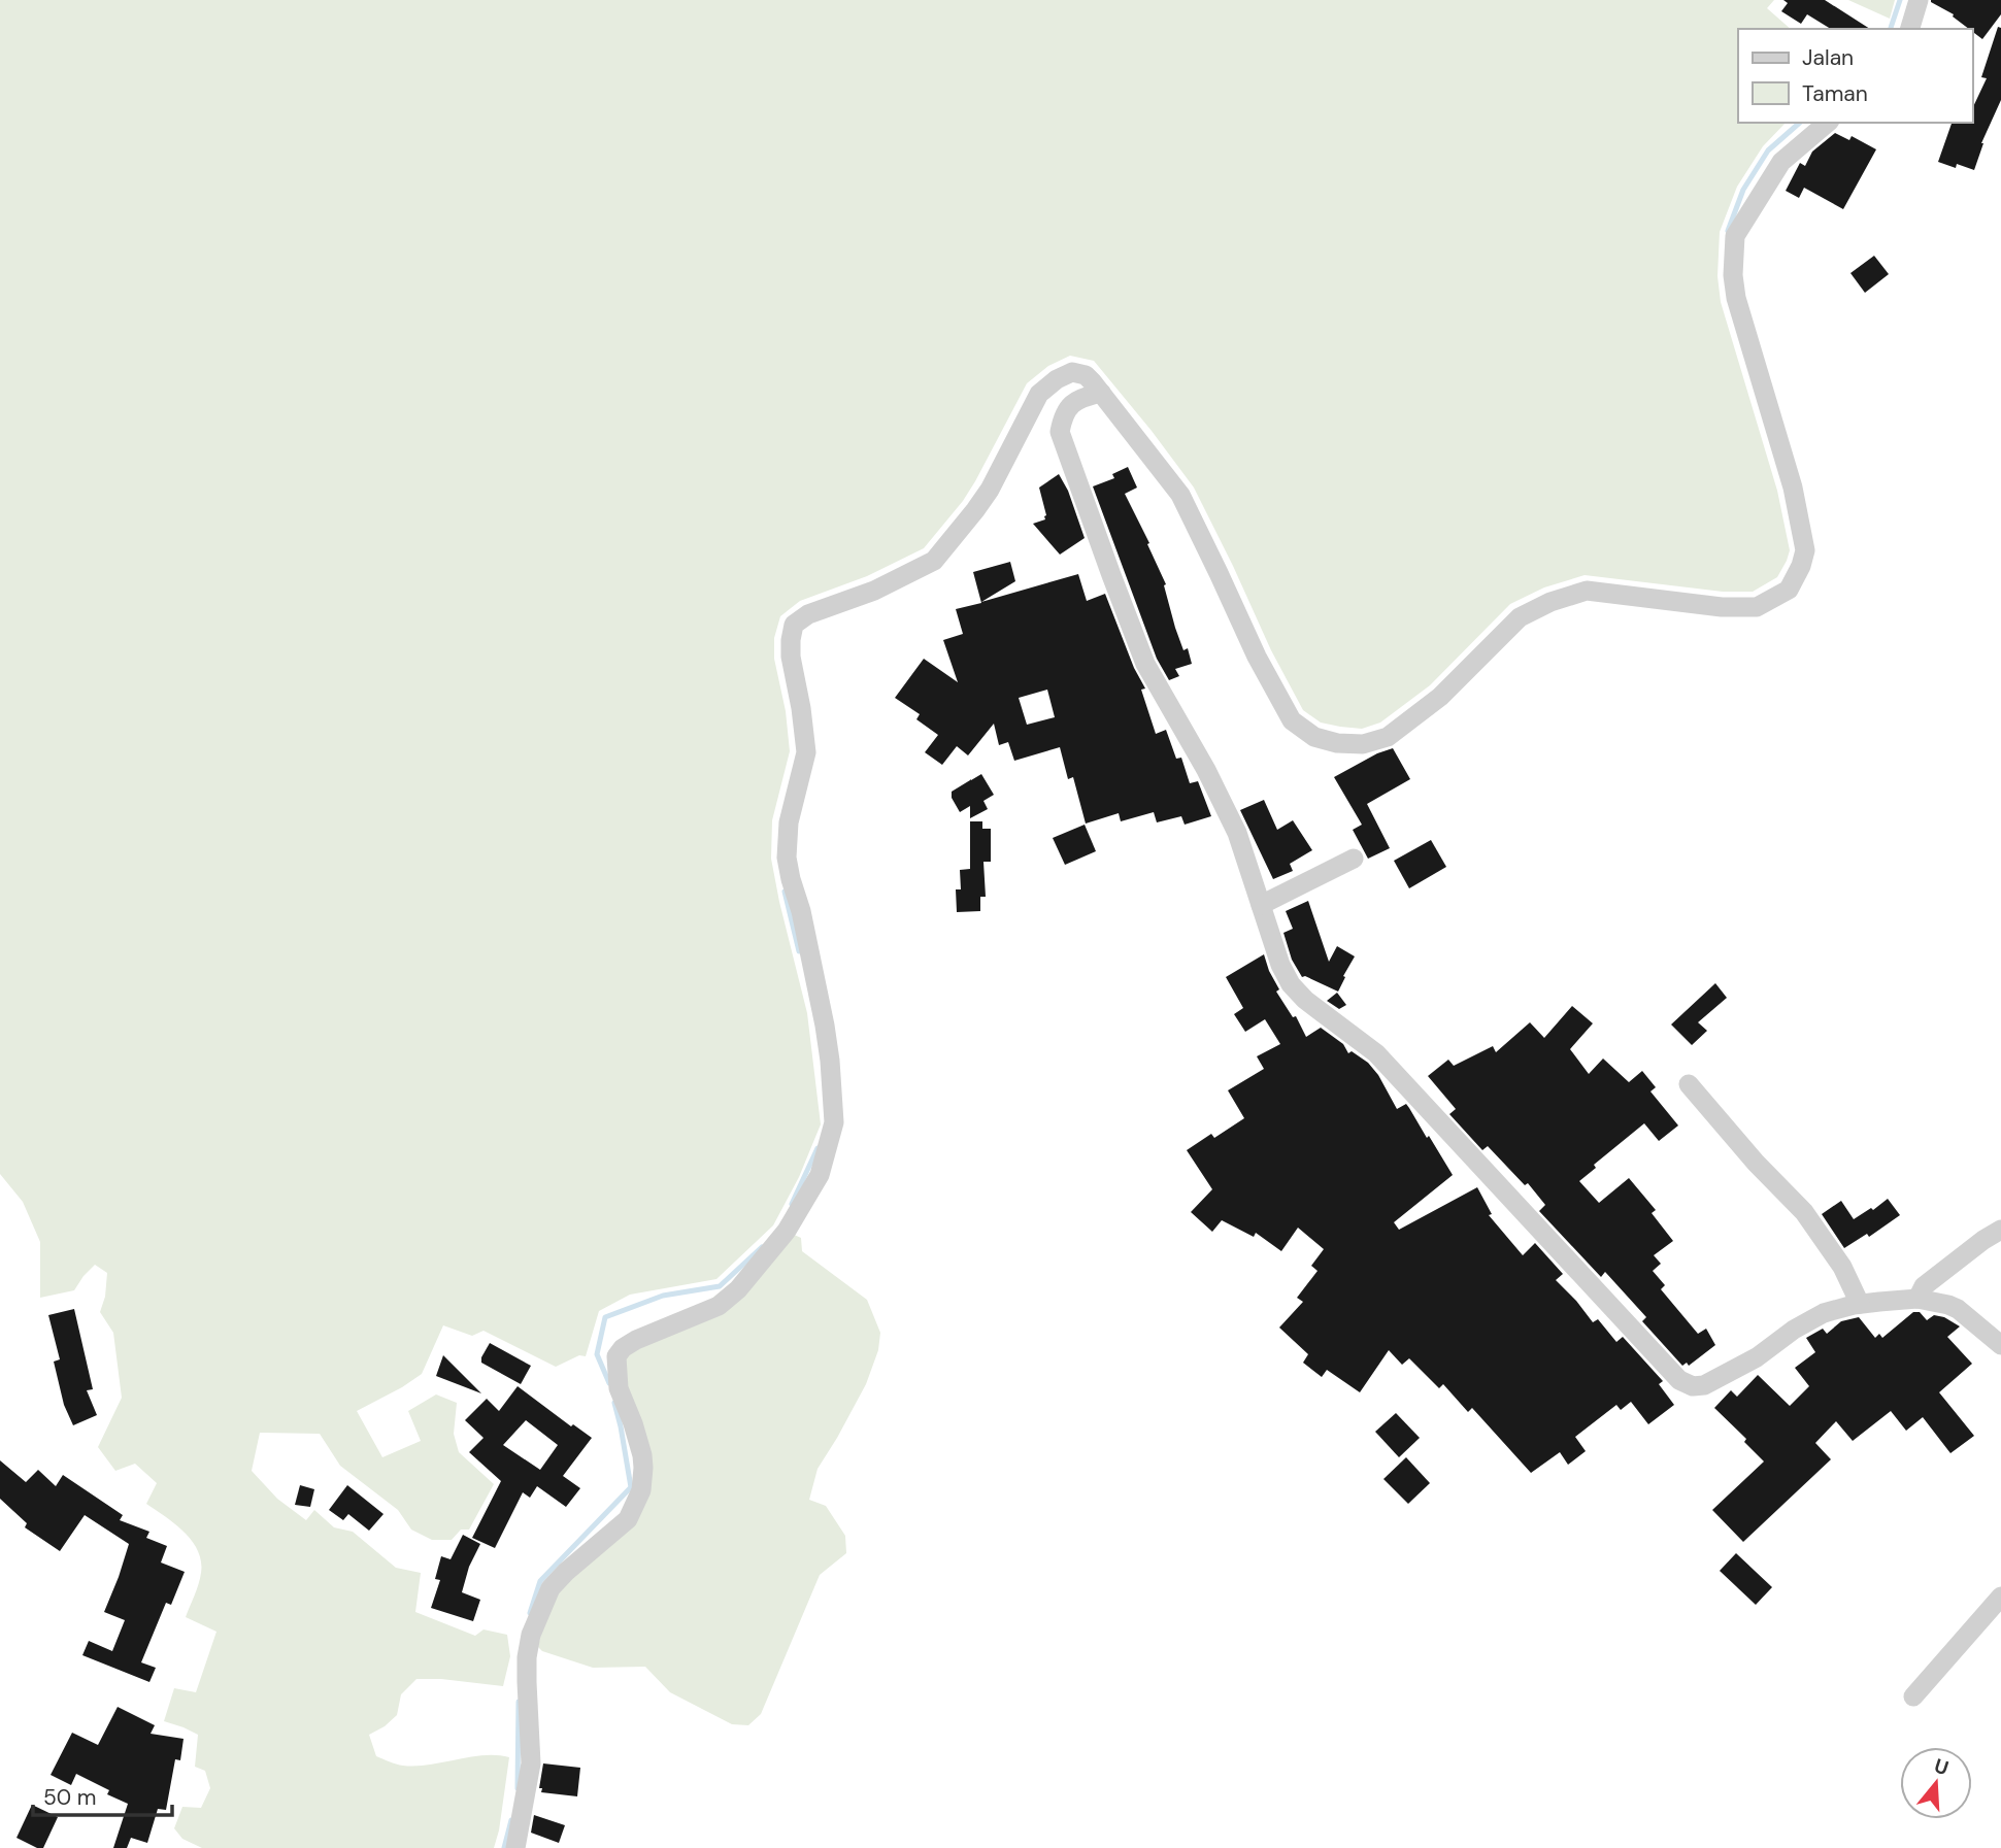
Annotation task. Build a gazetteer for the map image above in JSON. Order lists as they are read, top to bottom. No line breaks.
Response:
{"legend":["Jalan","Taman"],"scale_bar":"50 m","north":"top"}
